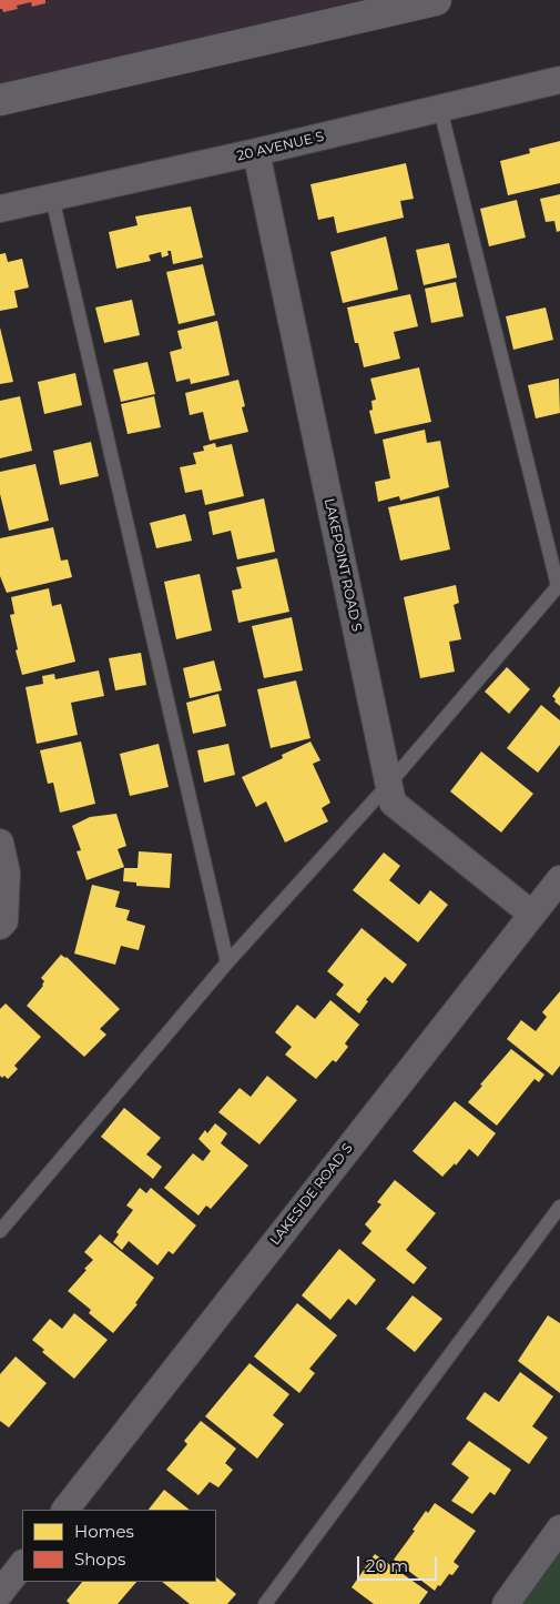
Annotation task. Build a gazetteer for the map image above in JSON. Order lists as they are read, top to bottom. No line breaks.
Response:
{"streets":{"street":["20 AVENUE S","LAKEPOINT ROAD S","LAKESIDE ROAD S"]},"crossings":[["20 AVENUE S","LAKEPOINT ROAD S"],["LAKEPOINT ROAD S","LAKESIDE ROAD S"]],"legend":["Homes","Shops"],"scale_bar":"20 m"}
